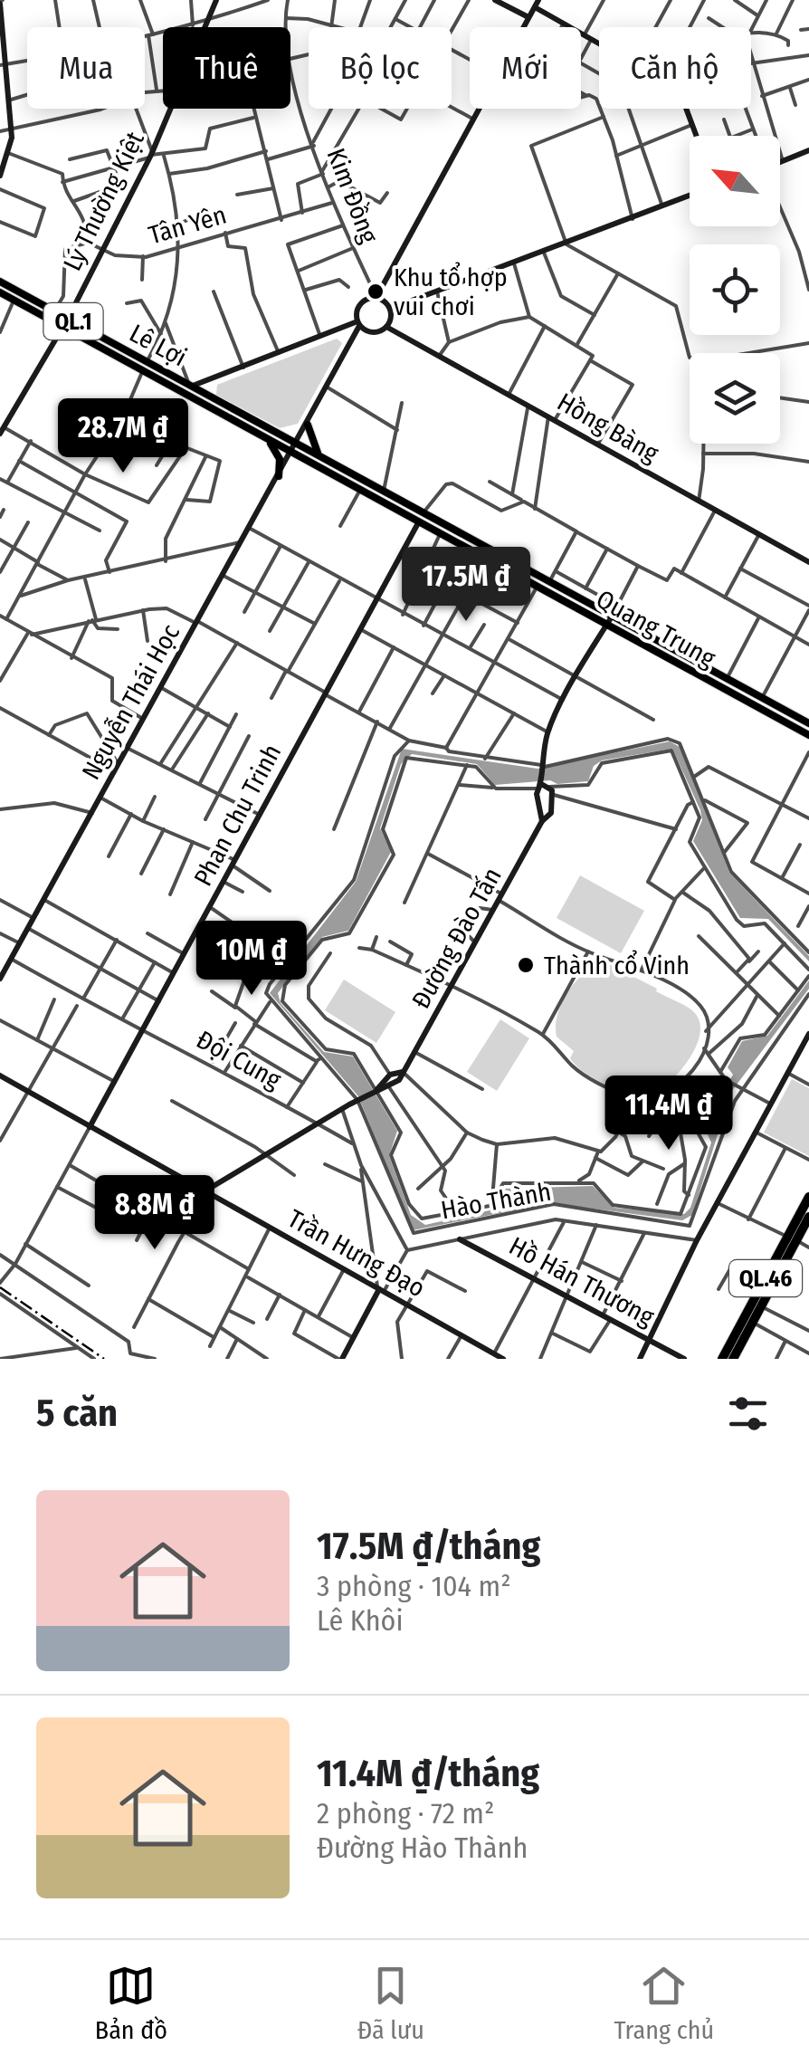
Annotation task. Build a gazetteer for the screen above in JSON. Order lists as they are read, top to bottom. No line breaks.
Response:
{"streets":{"highway":["QL.46"],"main road":["QL.1","Lê Lợi","Quang Trung"],"street":["Kim Đồng","Lý Thường Kiệt","Tân Yên","Hồng Bàng","Nguyễn Thái Học","Phan Chu Trinh","Đường Đào Tấn","Đội Cung","Hào Thành","Trần Hưng Đạo","Hồ Hán Thương"]},"crossings":[["Kim Đồng","Tân Yên"],["Kim Đồng","Hồng Bàng"],["Kim Đồng","Nguyễn Thái Học"],["Lý Thường Kiệt","Tân Yên"],["Lý Thường Kiệt","Lê Lợi"],["Lê Lợi","Quang Trung"],["Lê Lợi","Nguyễn Thái Học"],["Hồng Bàng","Nguyễn Thái Học"],["Quang Trung","Nguyễn Thái Học"],["Quang Trung","Phan Chu Trinh"],["Nguyễn Thái Học","Đội Cung"],["Phan Chu Trinh","Đội Cung"],["Phan Chu Trinh","Trần Hưng Đạo"]],"places":["Khu tổ hợp vui chơi","Thành cổ Vinh"],"north":"top left","page":{"chip":["Mua","Thuê","Bộ lọc","Mới","Căn hộ"],"price":["28.7M ₫","17.5M ₫","10M ₫","11.4M ₫","8.8M ₫"],"heading":"5 căn","list":[{"name":"17.5M ₫/tháng","note":"3 phòng · 104 m² · Lê Khôi"},{"name":"11.4M ₫/tháng","note":"2 phòng · 72 m² · Đường Hào Thành"}],"tabs":["Bản đồ","Đã lưu","Trang chủ"]}}
